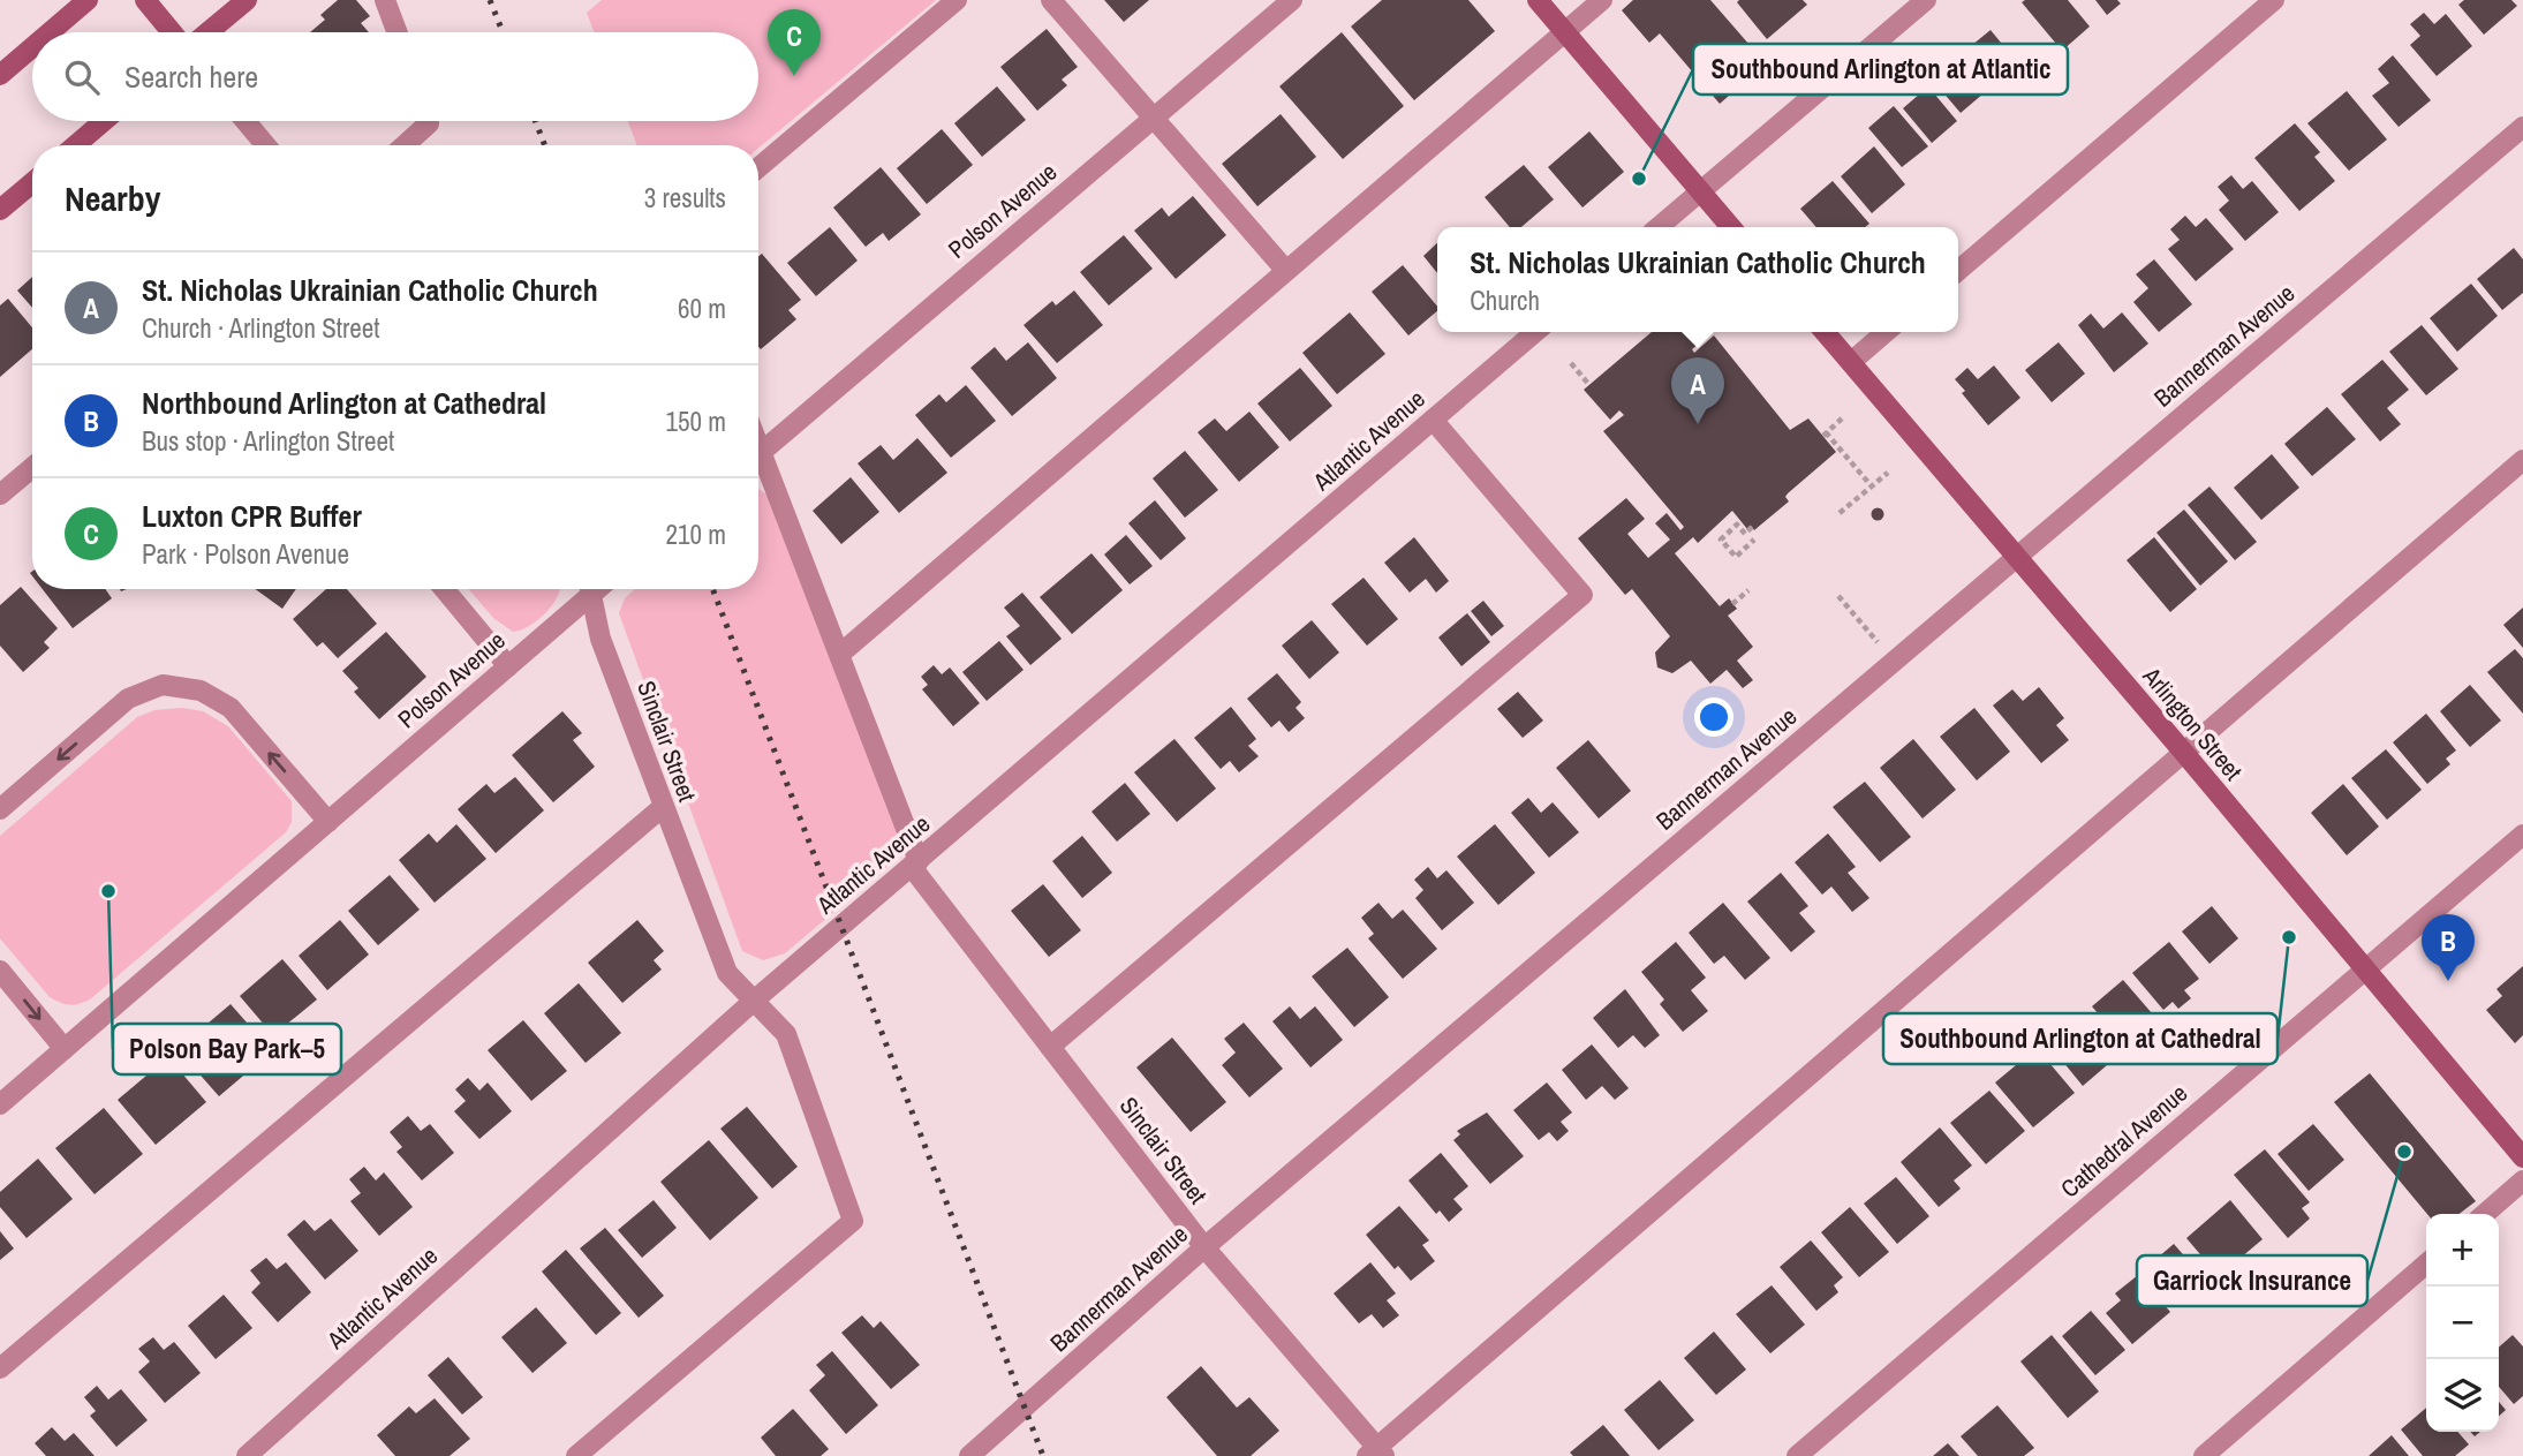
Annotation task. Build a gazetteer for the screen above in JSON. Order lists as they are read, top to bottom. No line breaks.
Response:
{"streets":{"main road":["Arlington Street"],"street":["Polson Avenue","Bannerman Avenue","Atlantic Avenue","Sinclair Street","Cathedral Avenue"]},"crossings":[["Bannerman Avenue","Arlington Street"],["Bannerman Avenue","Sinclair Street"],["Atlantic Avenue","Sinclair Street"],["Arlington Street","Cathedral Avenue"]],"places":["Southbound Arlington at Atlantic","Polson Bay Park–5","Southbound Arlington at Cathedral","Garriock Insurance"],"page":{"pins":["C","A","B"],"search":"Search here","heading":["Nearby","3 results"],"popup":["St. Nicholas Ukrainian Catholic Church","Church"],"list":[{"mark":"A","name":"St. Nicholas Ukrainian Catholic Church","note":"Church · Arlington Street","value":"60 m"},{"mark":"B","name":"Northbound Arlington at Cathedral","note":"Bus stop · Arlington Street","value":"150 m"},{"mark":"C","name":"Luxton CPR Buffer","note":"Park · Polson Avenue","value":"210 m"}],"map_buttons":["+","−"]}}
